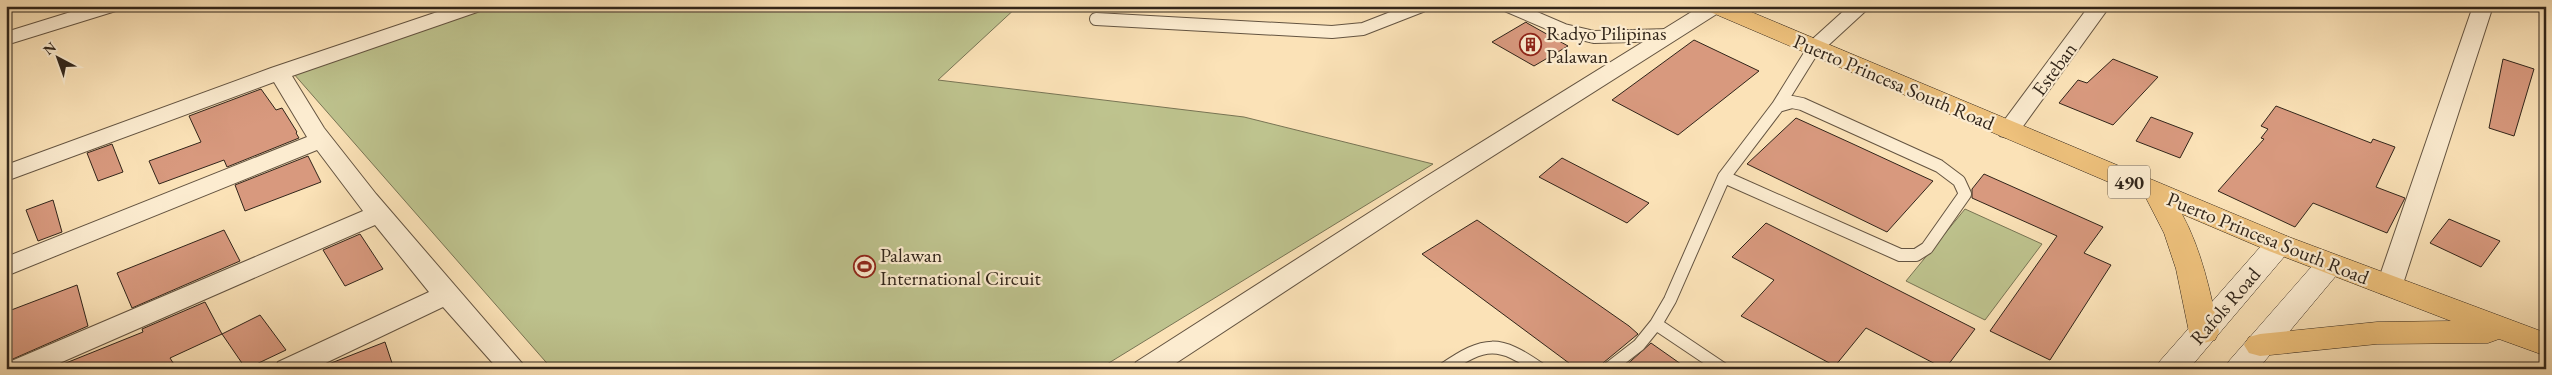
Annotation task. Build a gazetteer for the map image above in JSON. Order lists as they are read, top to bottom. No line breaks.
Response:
{"streets":{"main road":["Puerto Princesa South Road","490"],"street":["Esteban","Rafols Road"]},"crossings":[["Esteban","Puerto Princesa South Road"],["Puerto Princesa South Road","Rafols Road"]],"places":{"building":["Radyo Pilipinas Palawan"],"sports":["Palawan International Circuit"]},"north":"top left"}
